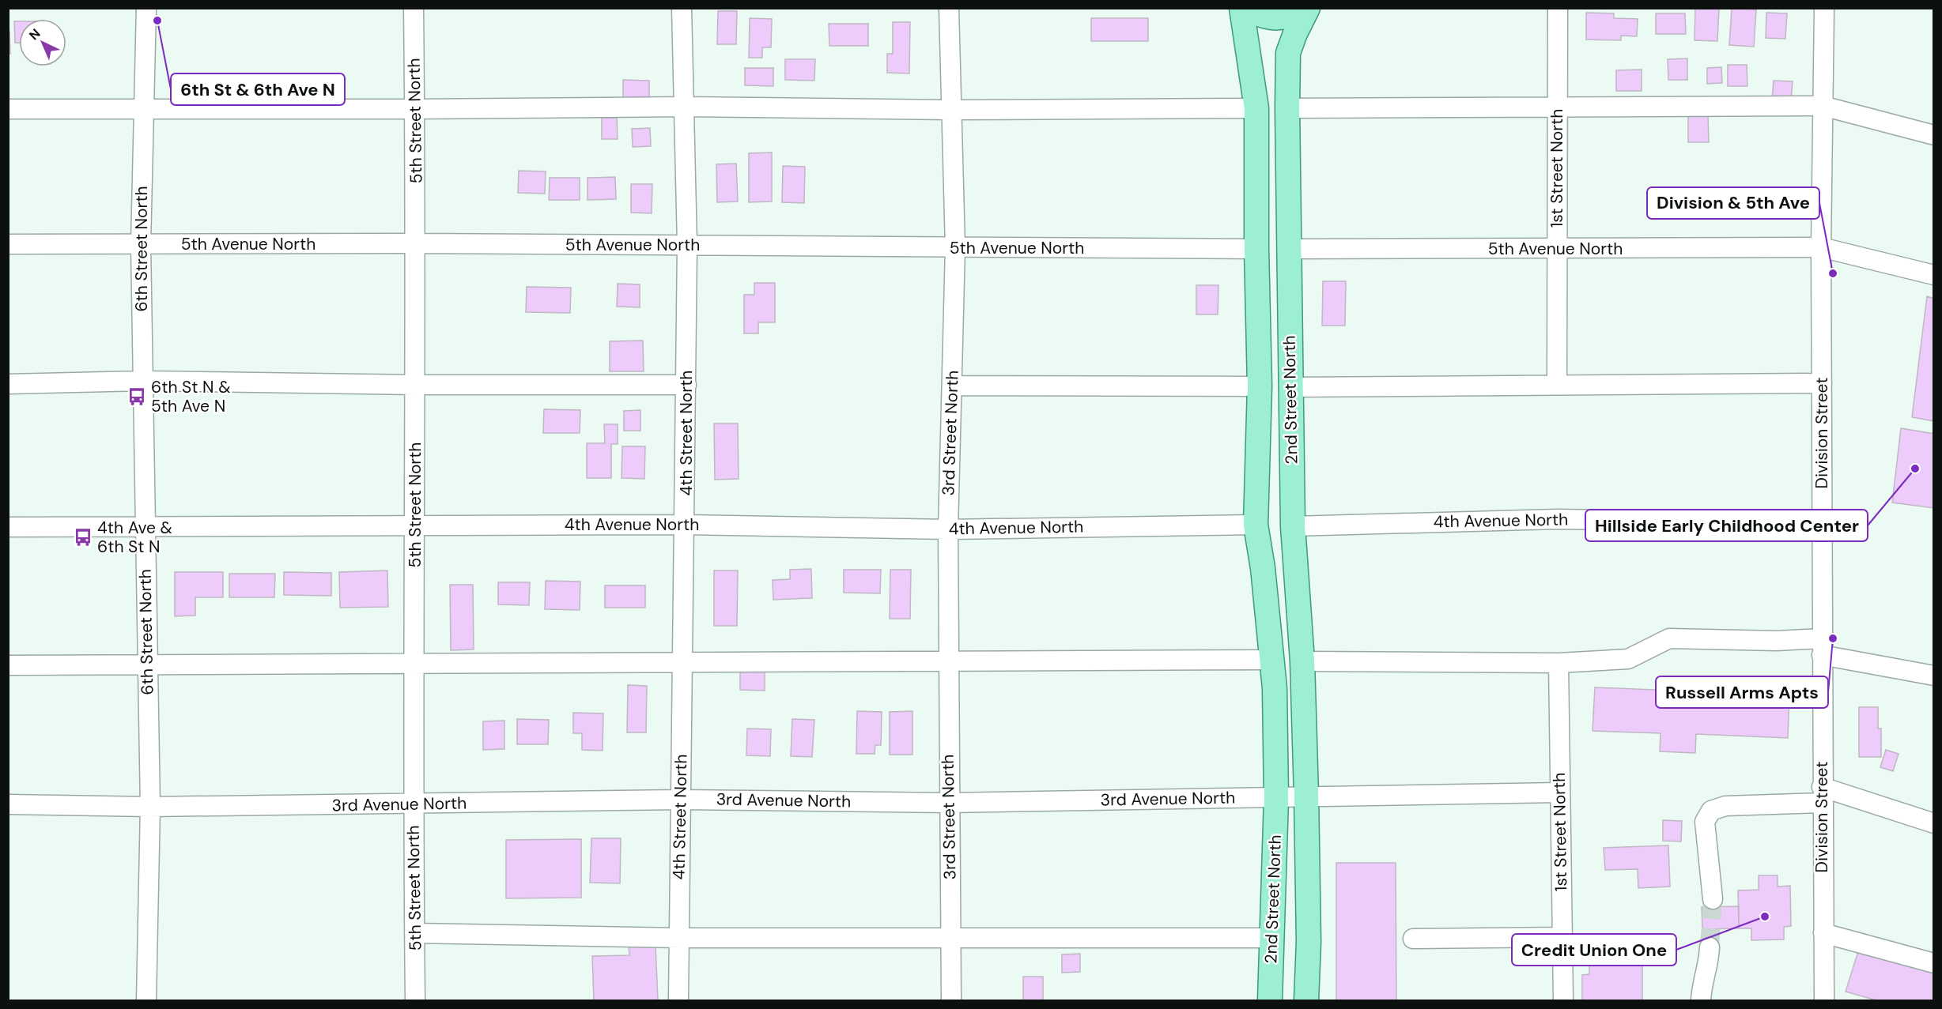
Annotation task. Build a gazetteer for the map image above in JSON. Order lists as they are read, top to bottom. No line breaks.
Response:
{"streets":{"main road":["2nd Street North"],"street":["5th Street North","1st Street North","5th Avenue North","6th Street North","4th Street North","3rd Street North","Division Street","4th Avenue North","3rd Avenue North"]},"crossings":[["5th Street North","5th Avenue North"],["5th Street North","4th Avenue North"],["5th Street North","3rd Avenue North"],["1st Street North","5th Avenue North"],["1st Street North","3rd Avenue North"],["5th Avenue North","6th Street North"],["5th Avenue North","2nd Street North"],["5th Avenue North","4th Street North"],["5th Avenue North","3rd Street North"],["5th Avenue North","Division Street"],["6th Street North","4th Avenue North"],["6th Street North","3rd Avenue North"],["2nd Street North","4th Avenue North"],["2nd Street North","3rd Avenue North"],["4th Street North","4th Avenue North"],["4th Street North","3rd Avenue North"],["3rd Street North","4th Avenue North"],["3rd Street North","3rd Avenue North"],["Division Street","4th Avenue North"]],"places":{"other":["6th St & 6th Ave N","Division & 5th Ave","Hillside Early Childhood Center","Russell Arms Apts","Credit Union One"],"bus stop":["6th St N & 5th Ave N","4th Ave & 6th St N"]},"north":"top left"}
